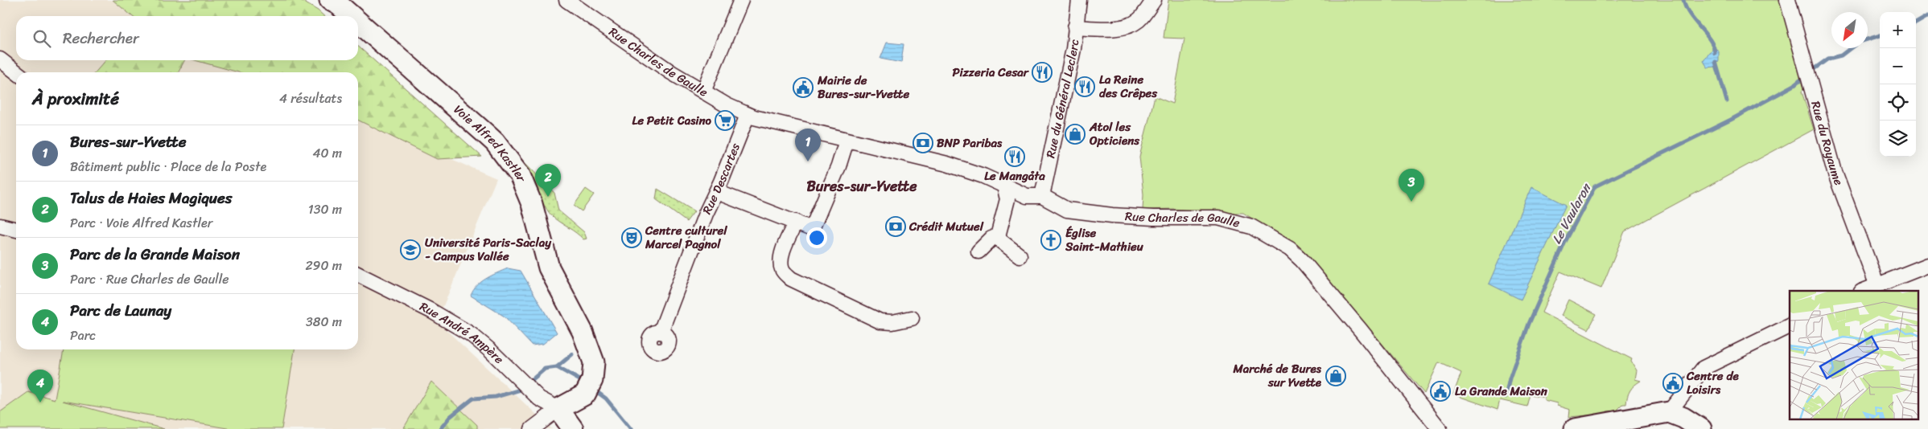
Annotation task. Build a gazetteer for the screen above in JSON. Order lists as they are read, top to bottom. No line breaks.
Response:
{"streets":{"main road":["Voie Alfred Kastler"],"street":["Rue Charles de Gaulle","Rue du Général Leclerc","Rue du Royaume","Rue Descartes","Rue André Ampère"]},"crossings":[["Rue Charles de Gaulle","Rue du Général Leclerc"],["Rue Charles de Gaulle","Rue Descartes"],["Voie Alfred Kastler","Rue André Ampère"]],"districts":["Bures-sur-Yvette"],"water":["Le Vaularon"],"places":{"restaurant":["Pizzeria Cesar","La Reine des Crêpes","Le Mangåta"],"public building":["Mairie de Bures-sur-Yvette","Centre de Loisirs","La Grande Maison"],"supermarket":["Le Petit Casino"],"shop":["Atol les Opticiens","Marché de Bures sur Yvette"],"bank":["BNP Paribas","Crédit Mutuel"],"theatre":["Centre culturel Marcel Pagnol"],"church":["Église Saint-Mathieu"],"school or university":["Université Paris-Saclay - Campus Vallée"]},"north":"bottom left","page":{"map_buttons":["+","−"],"search":"Rechercher","heading":["À proximité","4 résultats"],"list":[{"mark":"1","name":"Bures-sur-Yvette","note":"Bâtiment public · Place de la Poste","value":"40 m"},{"mark":"2","name":"Talus de Haies Magiques","note":"Parc · Voie Alfred Kastler","value":"130 m"},{"mark":"3","name":"Parc de la Grande Maison","note":"Parc · Rue Charles de Gaulle","value":"290 m"},{"mark":"4","name":"Parc de Launay","note":"Parc","value":"380 m"}],"pins":["1","2","3","4"]}}
